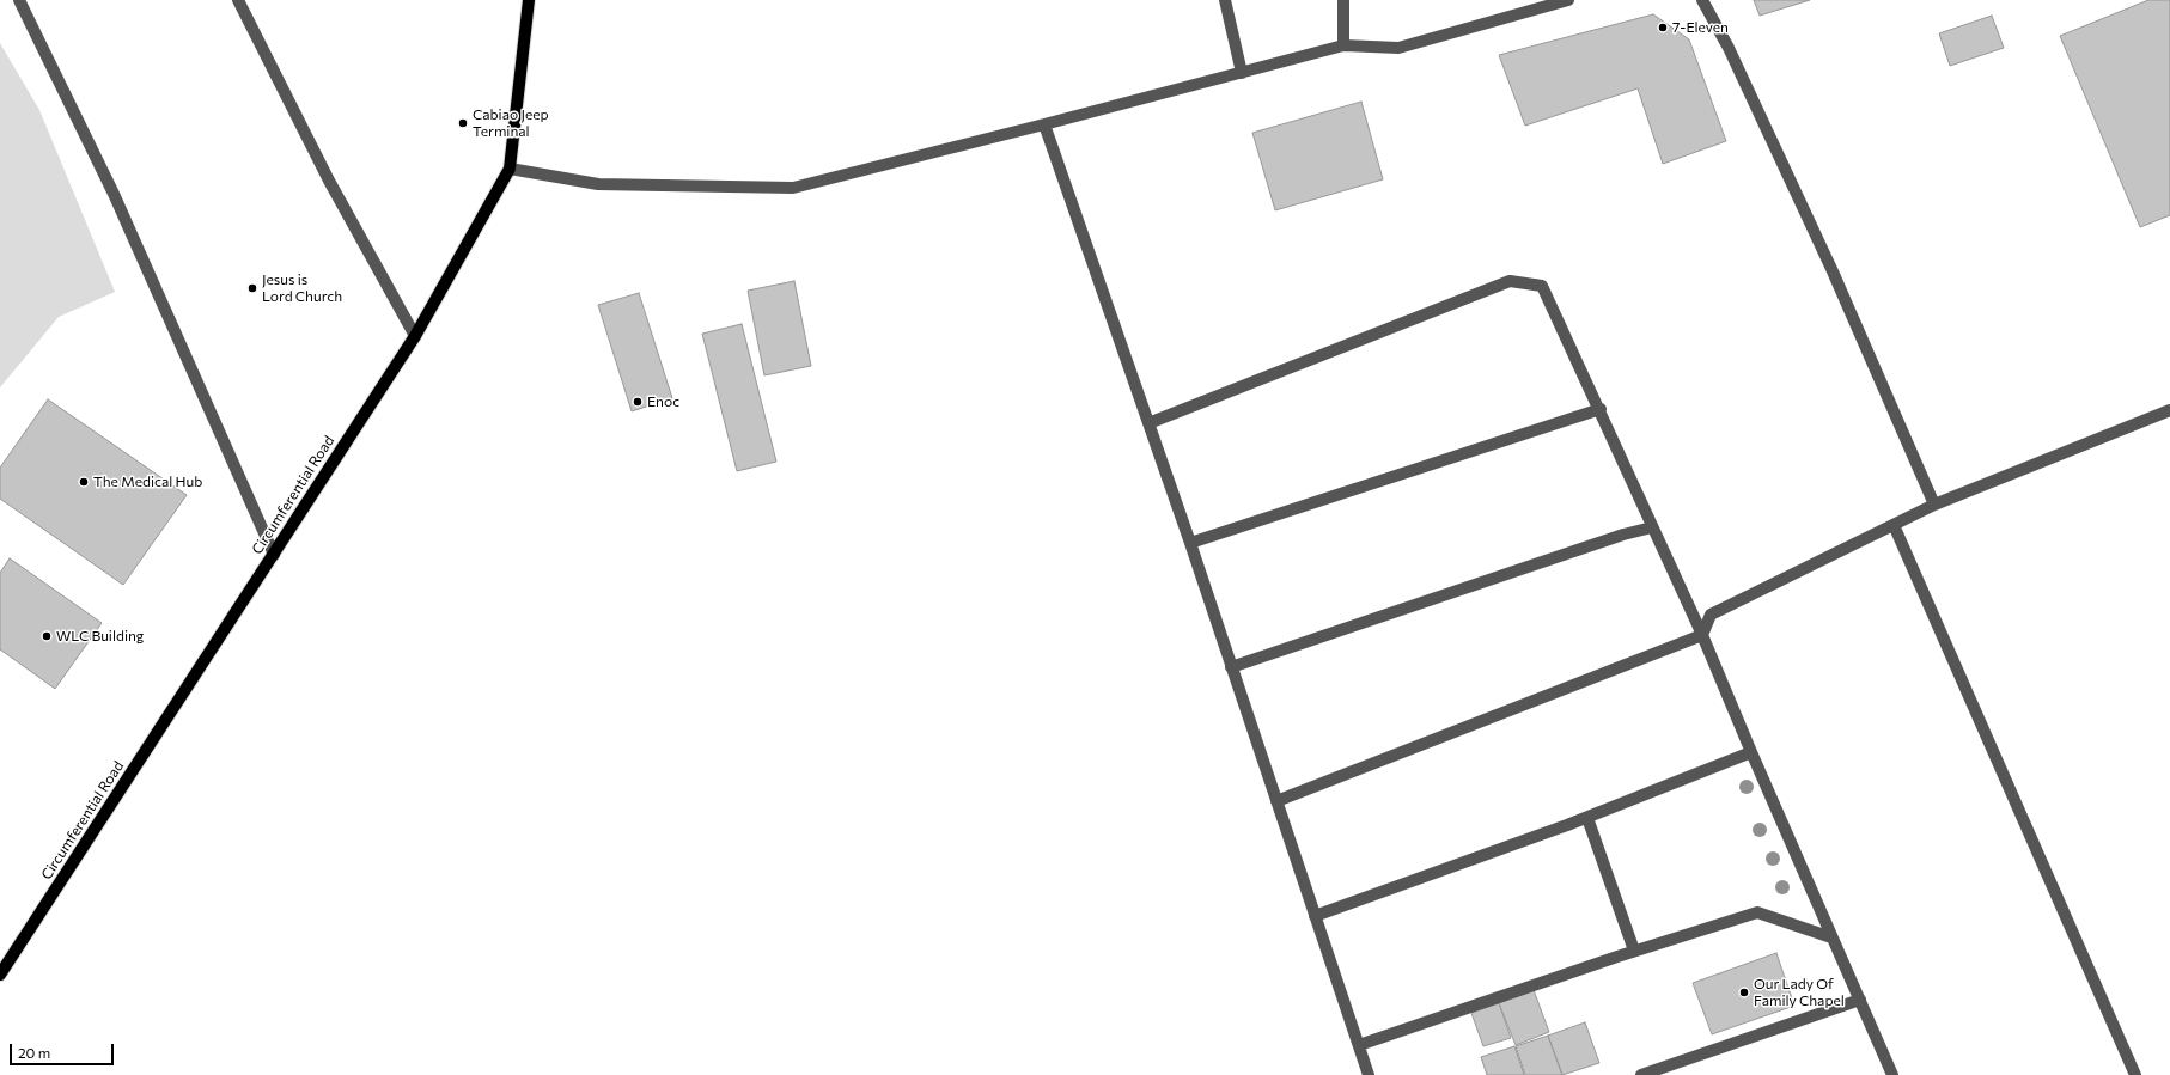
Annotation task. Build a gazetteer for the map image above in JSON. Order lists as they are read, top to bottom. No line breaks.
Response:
{"streets":{"main road":["Circumferential Road"]},"places":["7-Eleven","Cabiao Jeep Terminal","Jesus is Lord Church","Enoc","The Medical Hub","WLC Building","Our Lady Of Family Chapel"],"scale_bar":"20 m"}
